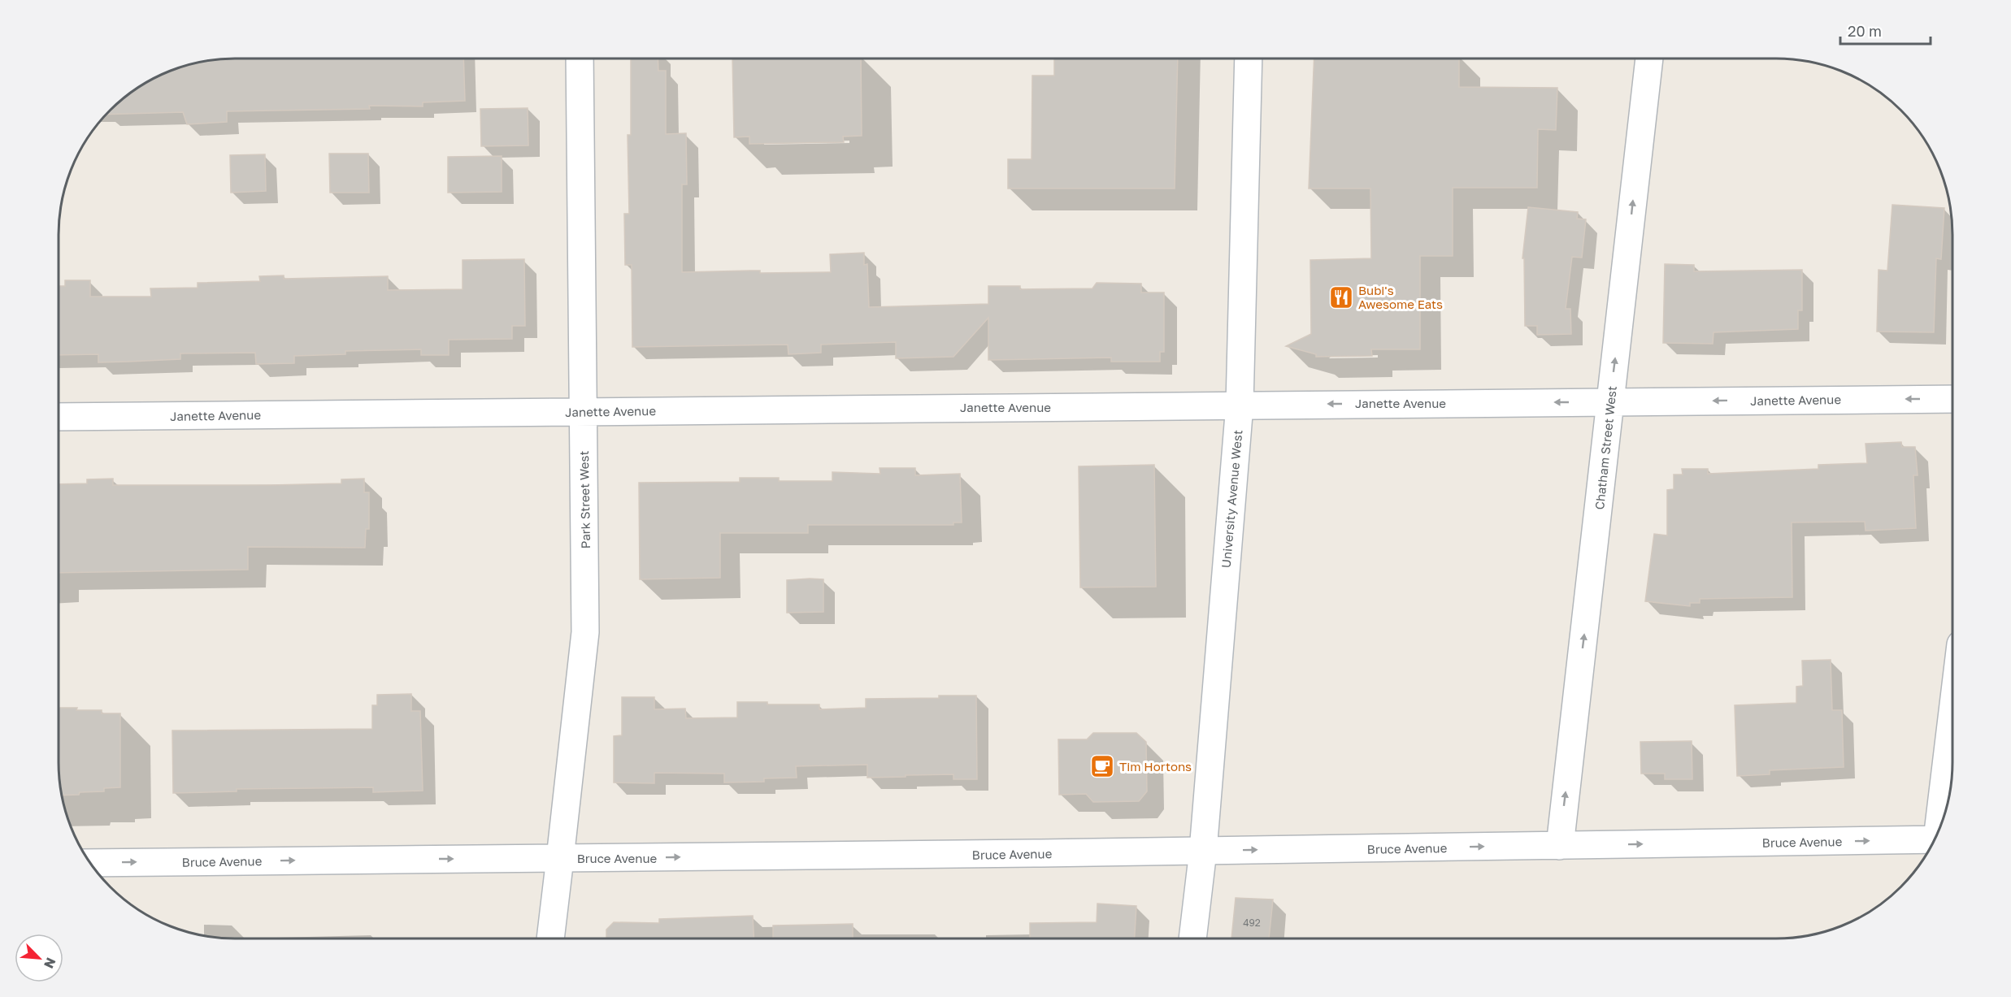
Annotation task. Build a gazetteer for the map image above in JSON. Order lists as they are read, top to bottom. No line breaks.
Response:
{"streets":{"street":["Janette Avenue","Chatham Street West","University Avenue West","Park Street West","Bruce Avenue"]},"crossings":[["Janette Avenue","Chatham Street West"],["Janette Avenue","University Avenue West"],["Janette Avenue","Park Street West"],["Chatham Street West","Bruce Avenue"],["University Avenue West","Bruce Avenue"],["Park Street West","Bruce Avenue"]],"one_way":["Janette Avenue","Chatham Street West","Bruce Avenue"],"places":{"restaurant":["Bubi's Awesome Eats"],"cafe":["Tim Hortons"]},"house_numbers":["492"],"scale_bar":"20 m","north":"bottom right"}
